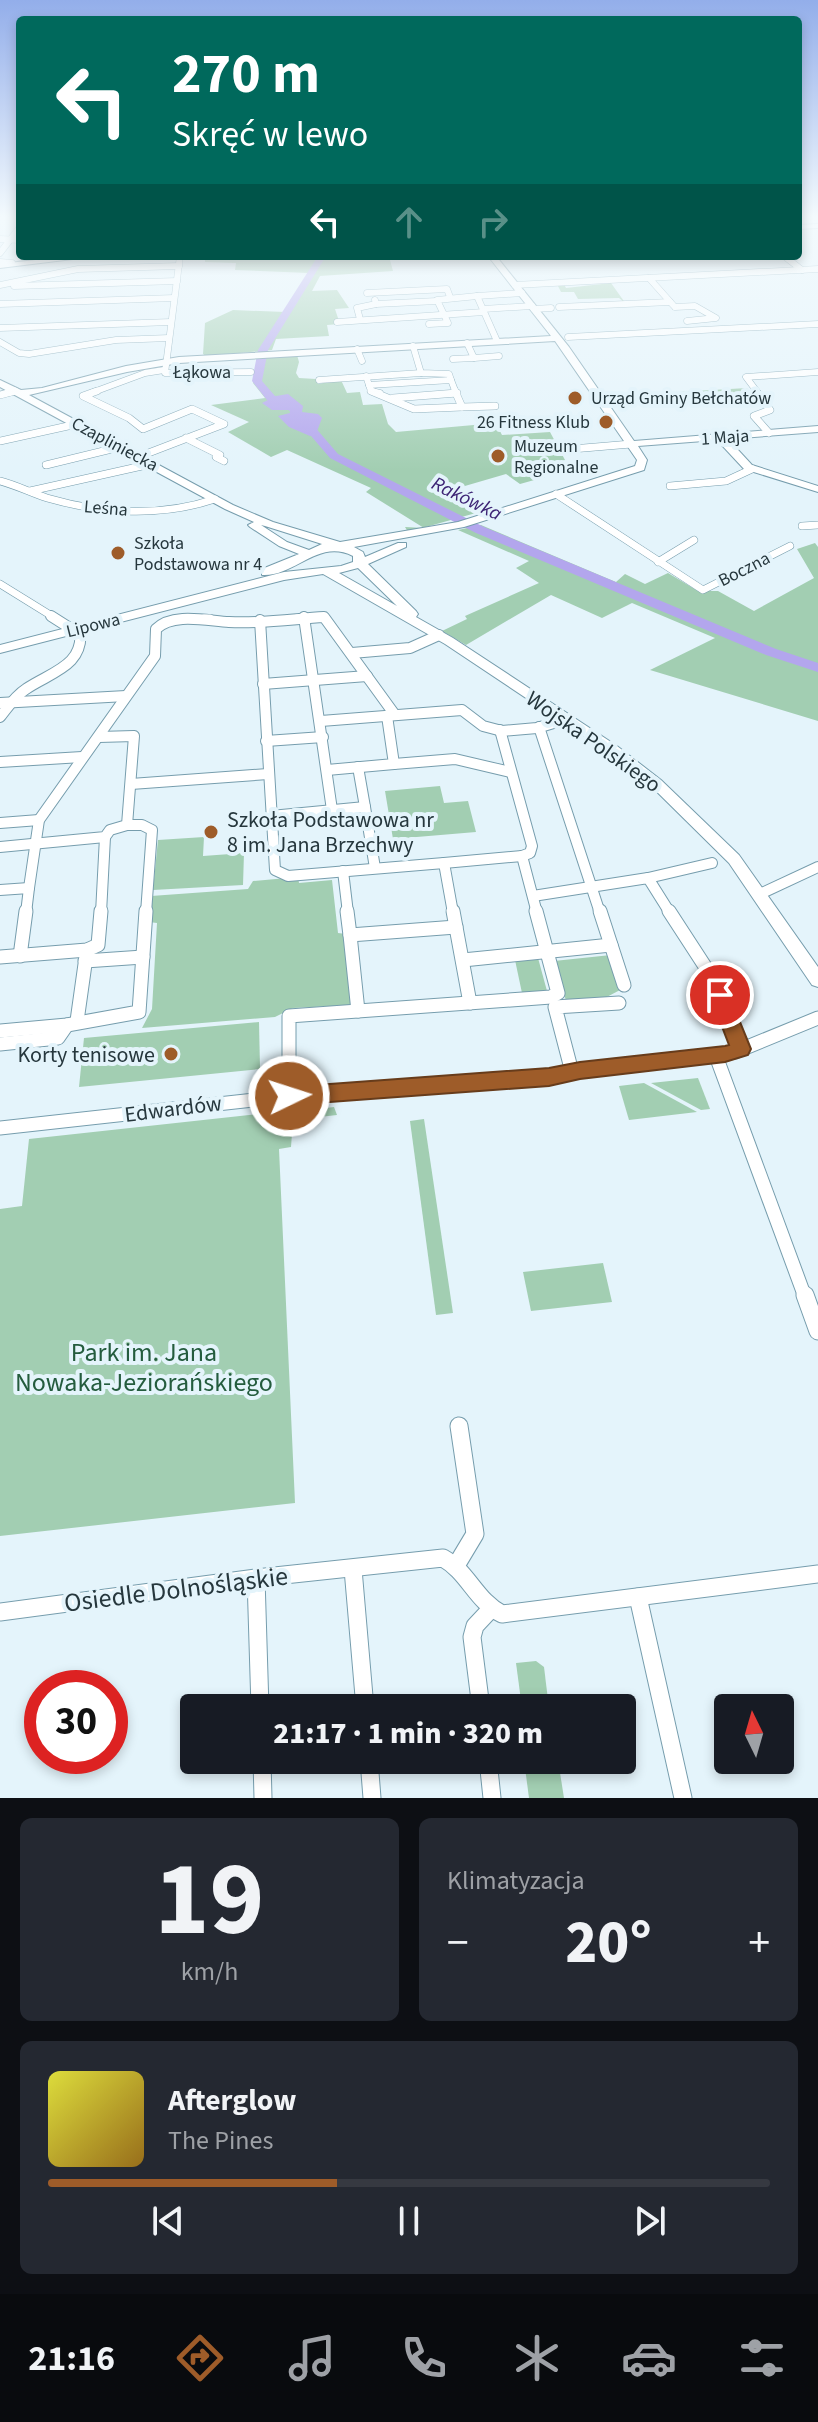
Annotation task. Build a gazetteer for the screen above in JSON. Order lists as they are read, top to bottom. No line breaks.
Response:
{"streets":{"street":["Łąkowa","1 Maja","Czapliniecka","Leśna","Boczna","Lipowa","Wojska Polskiego","Edwardów","Osiedle Dolnośląskie"]},"crossings":[["Czapliniecka","Leśna"],["Czapliniecka","Lipowa"],["Czapliniecka","Wojska Polskiego"],["Lipowa","Wojska Polskiego"]],"water":["Rakówka"],"parks":["Park im. Jana Nowaka-Jeziorańskiego"],"places":["Urząd Gminy Bełchatów","26 Fitness Klub","Muzeum Regionalne","Szkoła Podstawowa nr 4","Szkoła Podstawowa nr 8 im. Jana Brzechwy","Korty tenisowe"],"north":"top","page":{"turn":["270 m","Skręć w lewo"],"limit":"30","trip":"21:17 · 1 min · 320 m","tile":[["19","km/h"],"Klimatyzacja"],"heat":["−","20°","+"],"song":["Afterglow","The Pines"],"tabs":"21:16"}}
